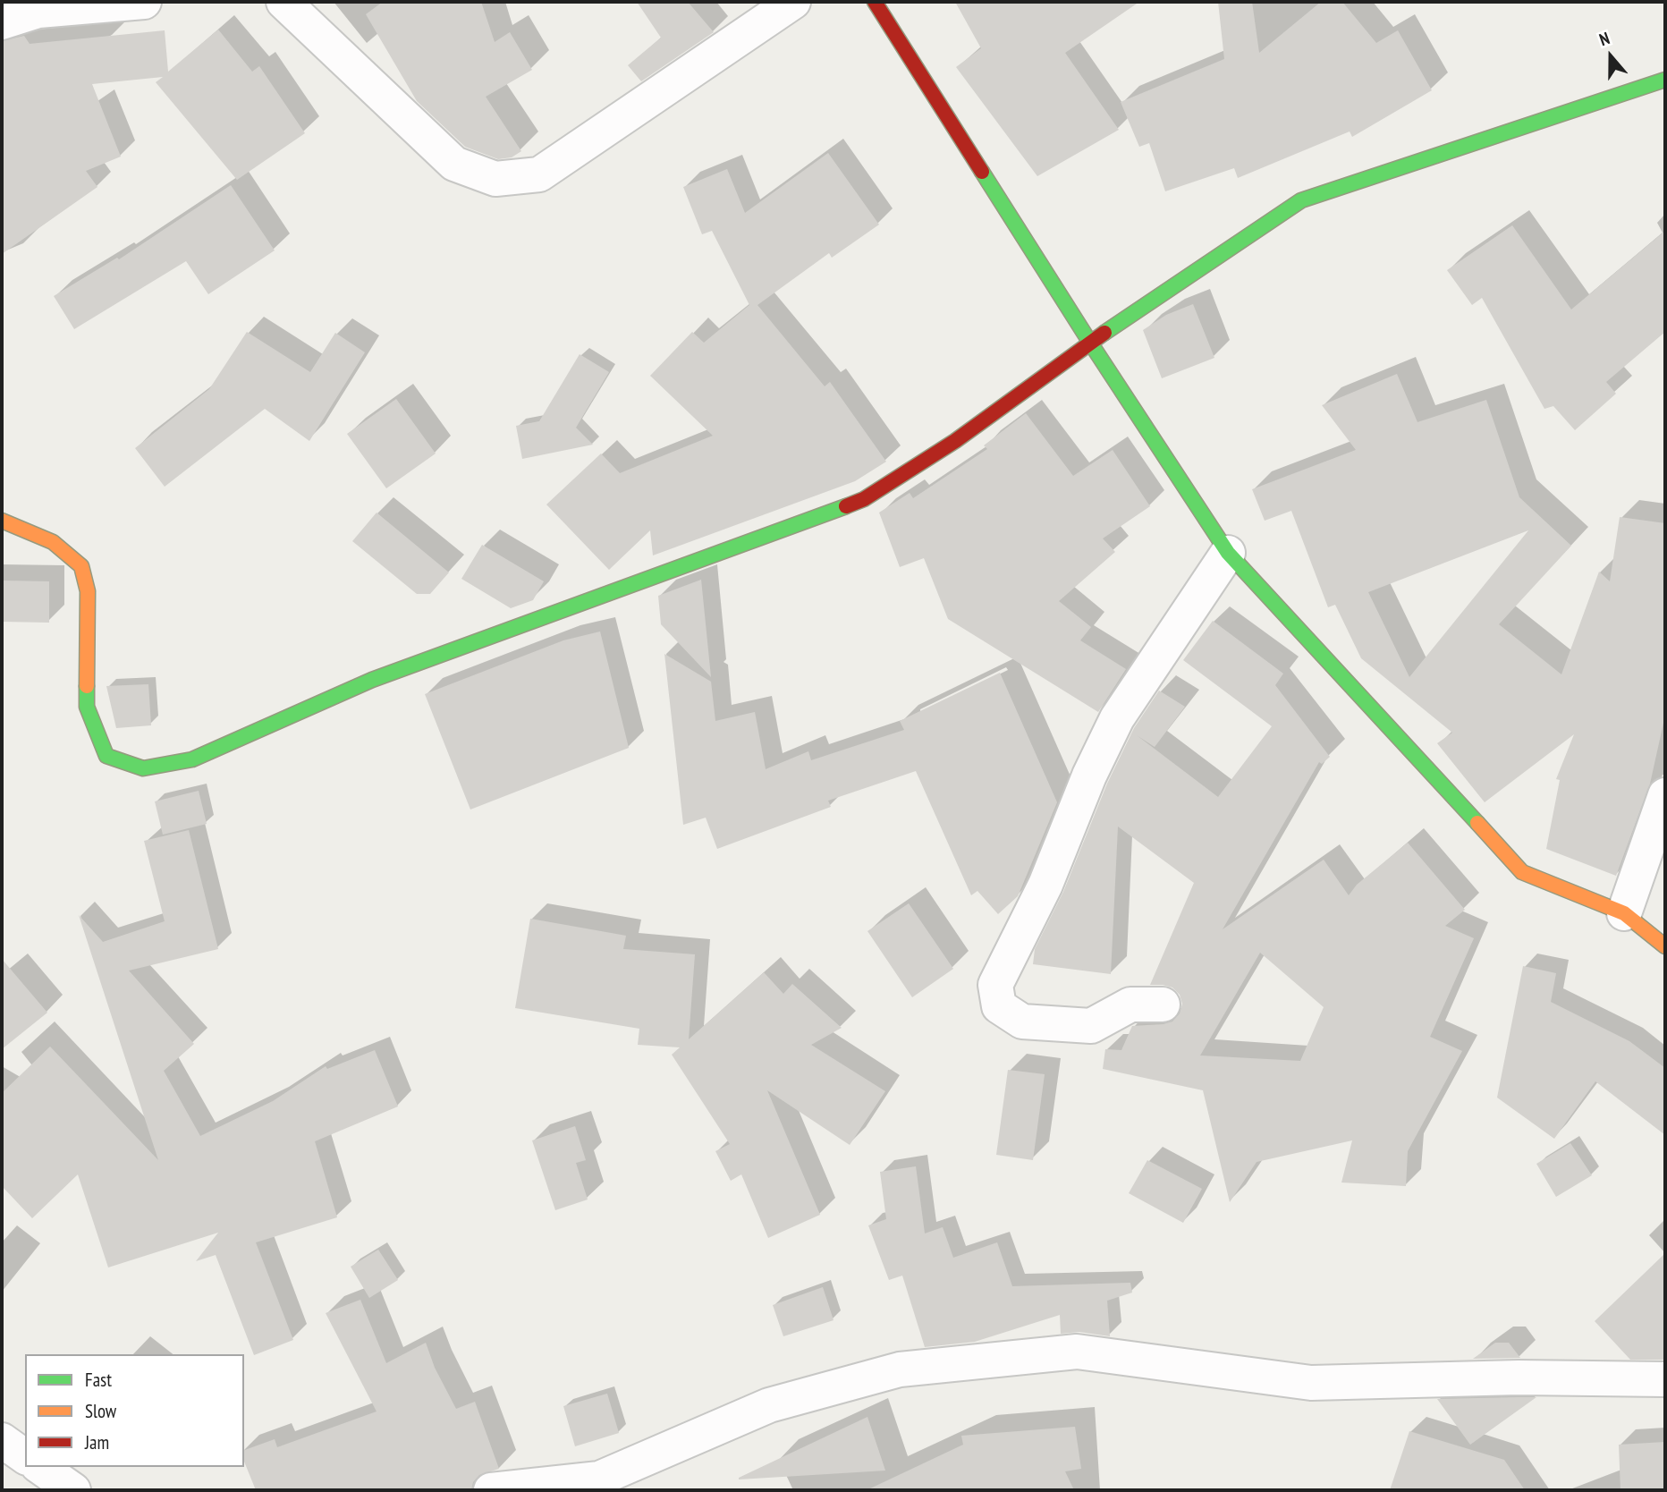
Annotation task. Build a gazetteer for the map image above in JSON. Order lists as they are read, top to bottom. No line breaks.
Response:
{"legend":["Fast","Slow","Jam"],"north":"top"}
